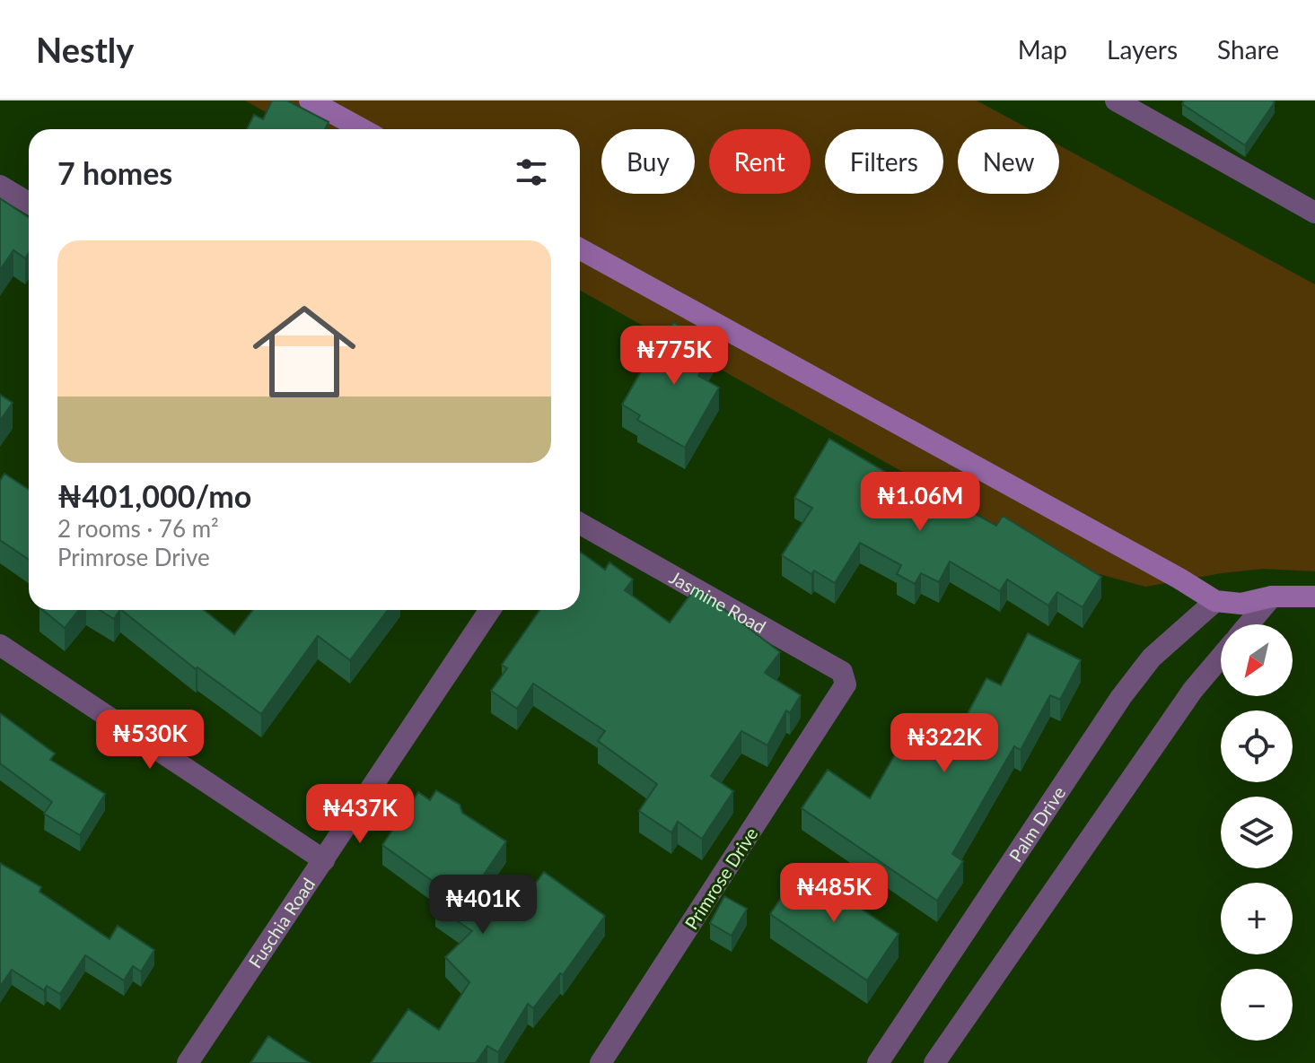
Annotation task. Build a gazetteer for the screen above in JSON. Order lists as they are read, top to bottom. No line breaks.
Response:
{"streets":{"street":["Jasmine Road","Palm Drive","Primrose Drive","Fuschia Road"]},"crossings":[["Jasmine Road","Primrose Drive"]],"north":"bottom left","page":{"header":"Nestly","nav":["Map","Layers","Share"],"chip":["Buy","Rent","Filters","New"],"heading":"7 homes","list":[{"name":"₦401,000/mo","note":"2 rooms · 76 m² · Primrose Drive"}],"price":["₦775K","₦1.06M","₦530K","₦322K","₦437K","₦485K","₦401K"],"map_buttons":["+","−"]}}
